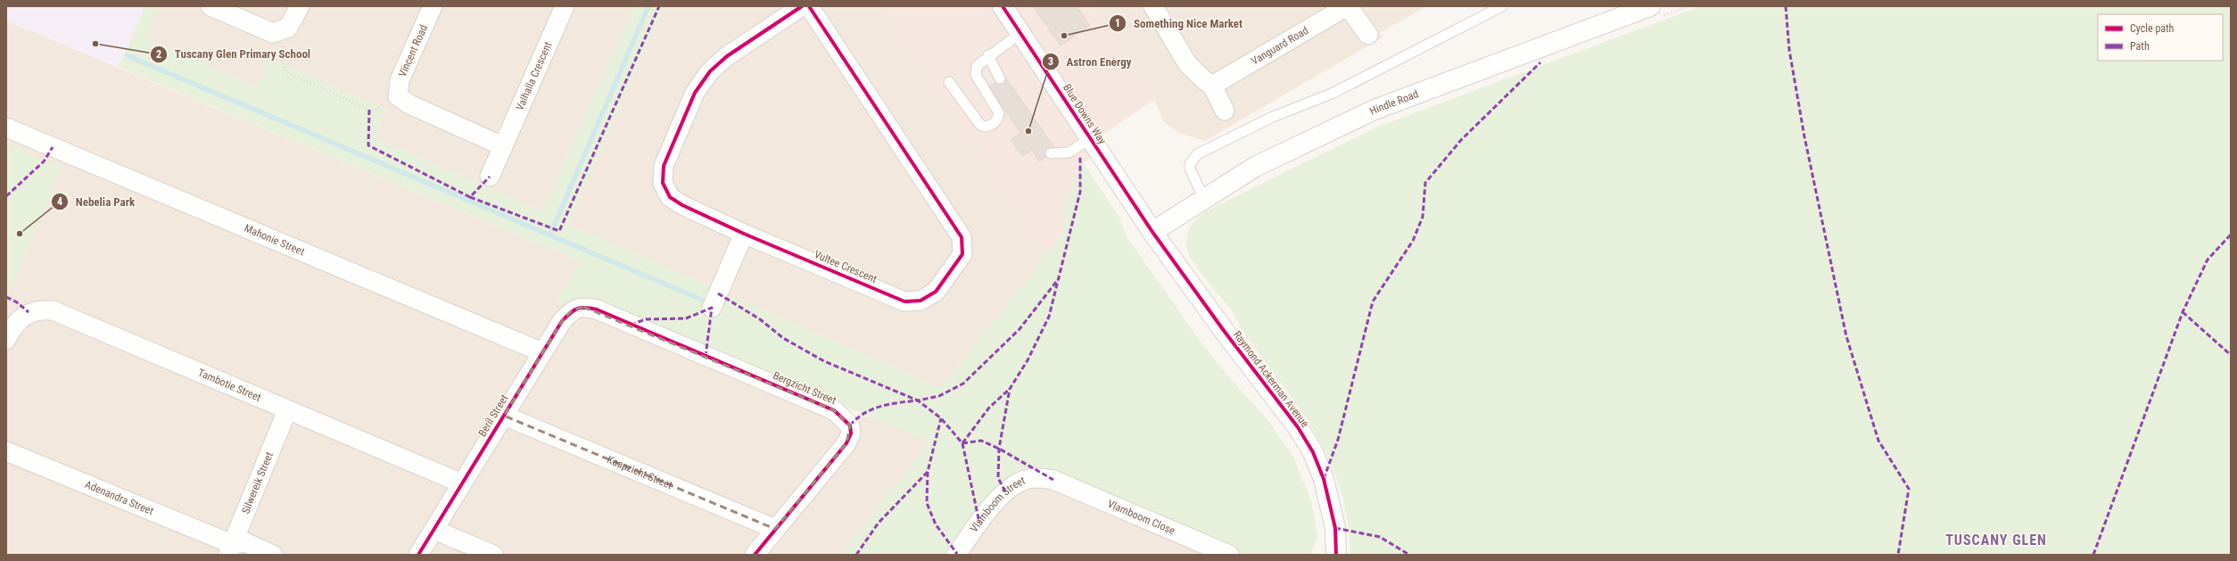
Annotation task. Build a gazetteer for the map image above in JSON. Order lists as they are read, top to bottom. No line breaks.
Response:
{"streets":{"street":["Vanguard Road","Vincent Road","Valhalla Crescent","Hindle Road","Blue Downs Way","Mahonie Street","Vultee Crescent","Raymond Ackerman Avenue","Tambotie Street","Bergzicht Street","Beril Street","Kaapzicht Street","Silwereik Street","Adenandra Street","Vlamboom Street","Vlamboom Close"]},"crossings":[["Hindle Road","Blue Downs Way"],["Hindle Road","Raymond Ackerman Avenue"],["Blue Downs Way","Raymond Ackerman Avenue"],["Mahonie Street","Beril Street"],["Tambotie Street","Beril Street"],["Tambotie Street","Silwereik Street"],["Bergzicht Street","Beril Street"],["Bergzicht Street","Kaapzicht Street"],["Beril Street","Kaapzicht Street"],["Silwereik Street","Adenandra Street"],["Vlamboom Street","Vlamboom Close"]],"districts":["TUSCANY GLEN"],"places":["Something Nice Market","Tuscany Glen Primary School","Astron Energy","Nebelia Park"],"legend":["Cycle path","Path"]}
